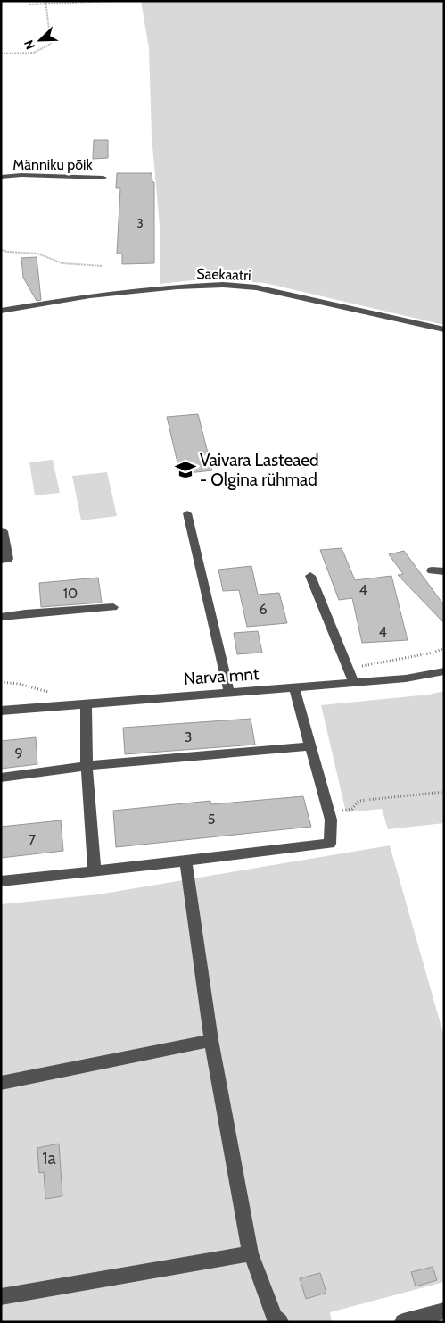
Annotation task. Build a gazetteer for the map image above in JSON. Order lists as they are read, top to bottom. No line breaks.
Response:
{"streets":{"street":["Männiku põik","Saekaatri","Narva mnt"]},"places":{"school or university":["Vaivara Lasteaed - Olgina rühmad"]},"house_numbers":["3","4","10","6","4","3","9","5","7","1a"],"north":"bottom left"}
